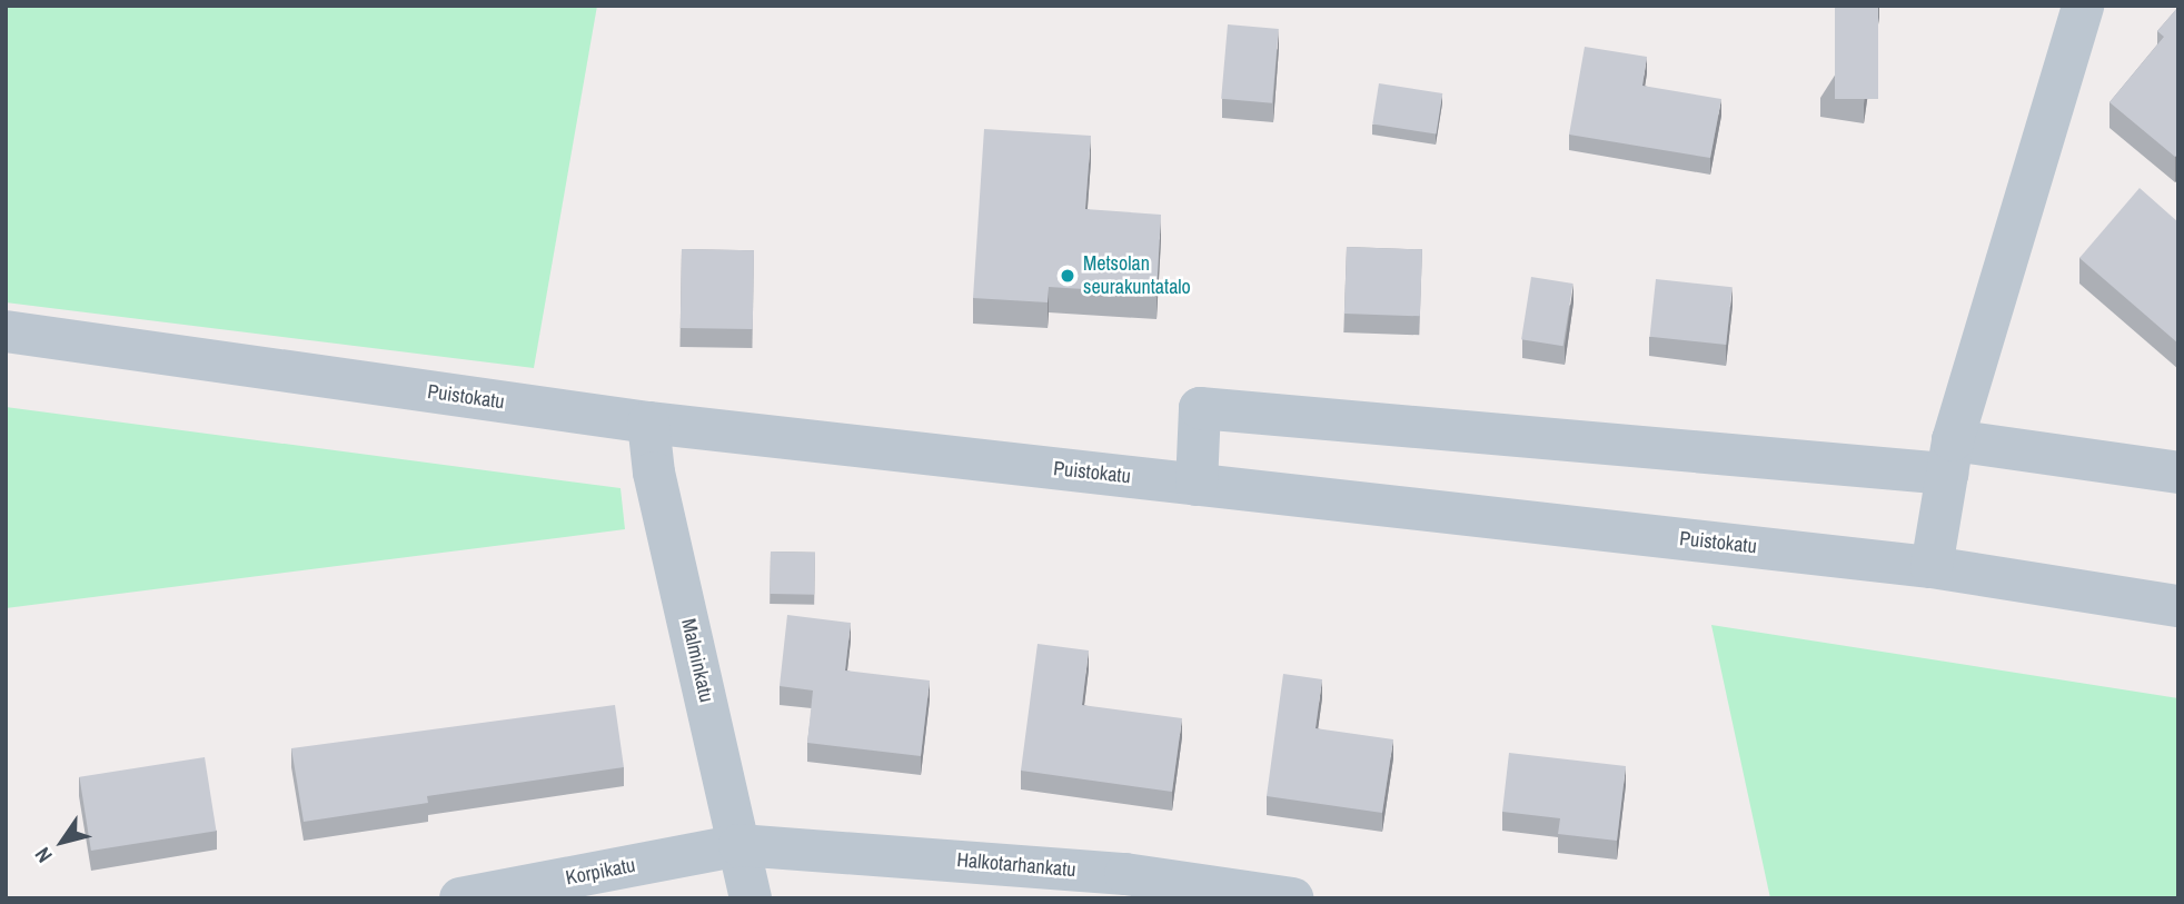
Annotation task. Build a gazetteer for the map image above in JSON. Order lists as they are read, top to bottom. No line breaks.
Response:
{"streets":{"street":["Puistokatu","Malminkatu","Halkotarhankatu","Korpikatu"]},"crossings":[["Puistokatu","Malminkatu"],["Malminkatu","Halkotarhankatu"],["Malminkatu","Korpikatu"],["Halkotarhankatu","Korpikatu"]],"places":["Metsolan seurakuntatalo"],"north":"bottom left"}
